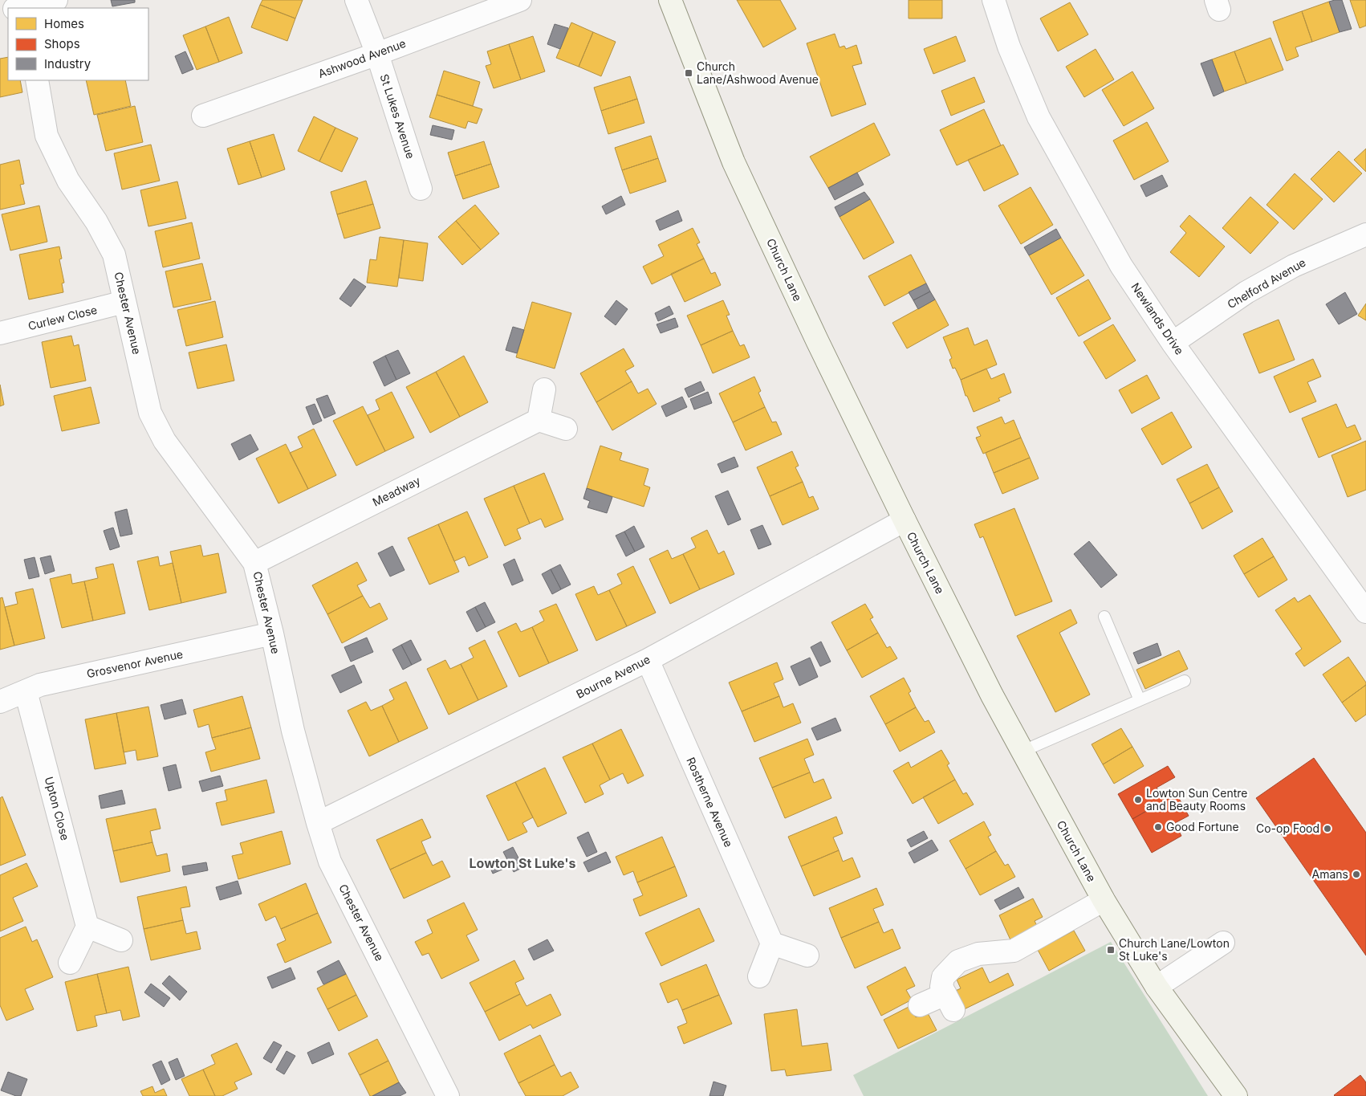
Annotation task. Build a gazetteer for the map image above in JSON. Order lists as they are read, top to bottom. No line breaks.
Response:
{"streets":{"main road":["Church Lane"],"street":["Ashwood Avenue","St Lukes Avenue","Chelford Avenue","Chester Avenue","Curlew Close","Newlands Drive","Meadway","Grosvenor Avenue","Bourne Avenue","Rostherne Avenue","Upton Close"]},"crossings":[["Ashwood Avenue","St Lukes Avenue"],["Church Lane","Bourne Avenue"],["Chelford Avenue","Newlands Drive"],["Chester Avenue","Curlew Close"],["Chester Avenue","Meadway"],["Chester Avenue","Grosvenor Avenue"],["Chester Avenue","Bourne Avenue"],["Grosvenor Avenue","Upton Close"],["Bourne Avenue","Rostherne Avenue"]],"districts":["Lowton St Luke's"],"places":{"transit":["Church Lane/Ashwood Avenue","Church Lane/Lowton St Luke's"],"other":["Lowton Sun Centre and Beauty Rooms","Good Fortune","Co-op Food","Amans"]},"legend":["Homes","Shops","Industry"]}
